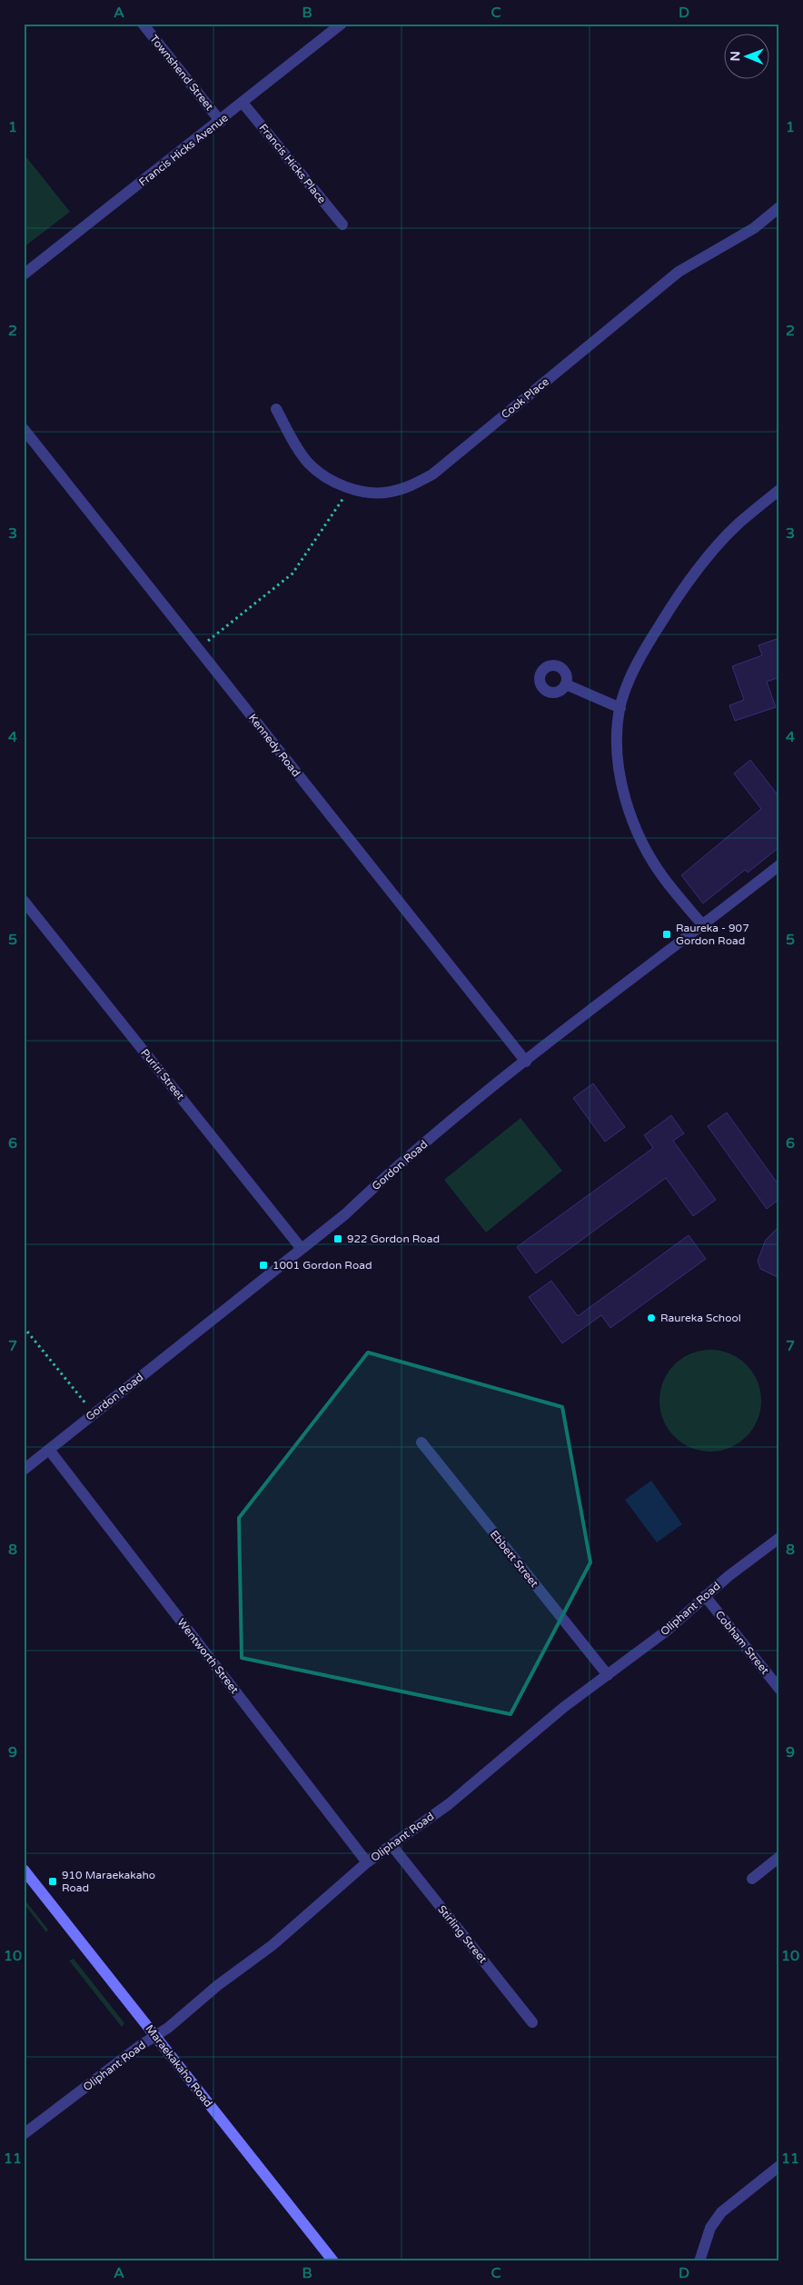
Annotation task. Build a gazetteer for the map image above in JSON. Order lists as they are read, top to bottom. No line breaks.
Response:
{"streets":{"main road":["Maraekakaho Road"],"street":["Townshend Street","Francis Hicks Avenue","Francis Hicks Place","Cook Place","Kennedy Road","Puriri Street","Gordon Road","Ebbett Street","Oliphant Road","Cobham Street","Wentworth Street","Stirling Street"]},"crossings":[["Townshend Street","Francis Hicks Avenue"],["Francis Hicks Avenue","Francis Hicks Place"],["Kennedy Road","Gordon Road"],["Puriri Street","Gordon Road"],["Gordon Road","Wentworth Street"],["Ebbett Street","Oliphant Road"],["Oliphant Road","Cobham Street"],["Oliphant Road","Wentworth Street"],["Oliphant Road","Stirling Street"],["Oliphant Road","Maraekakaho Road"]],"places":{"transit":["Raureka - 907 Gordon Road","922 Gordon Road","1001 Gordon Road","910 Maraekakaho Road"],"other":["Raureka School"]},"north":"left","grid":{"columns":["A","B","C","D"],"rows":["1","2","3","4","5","6","7","8","9","10","11"]}}
